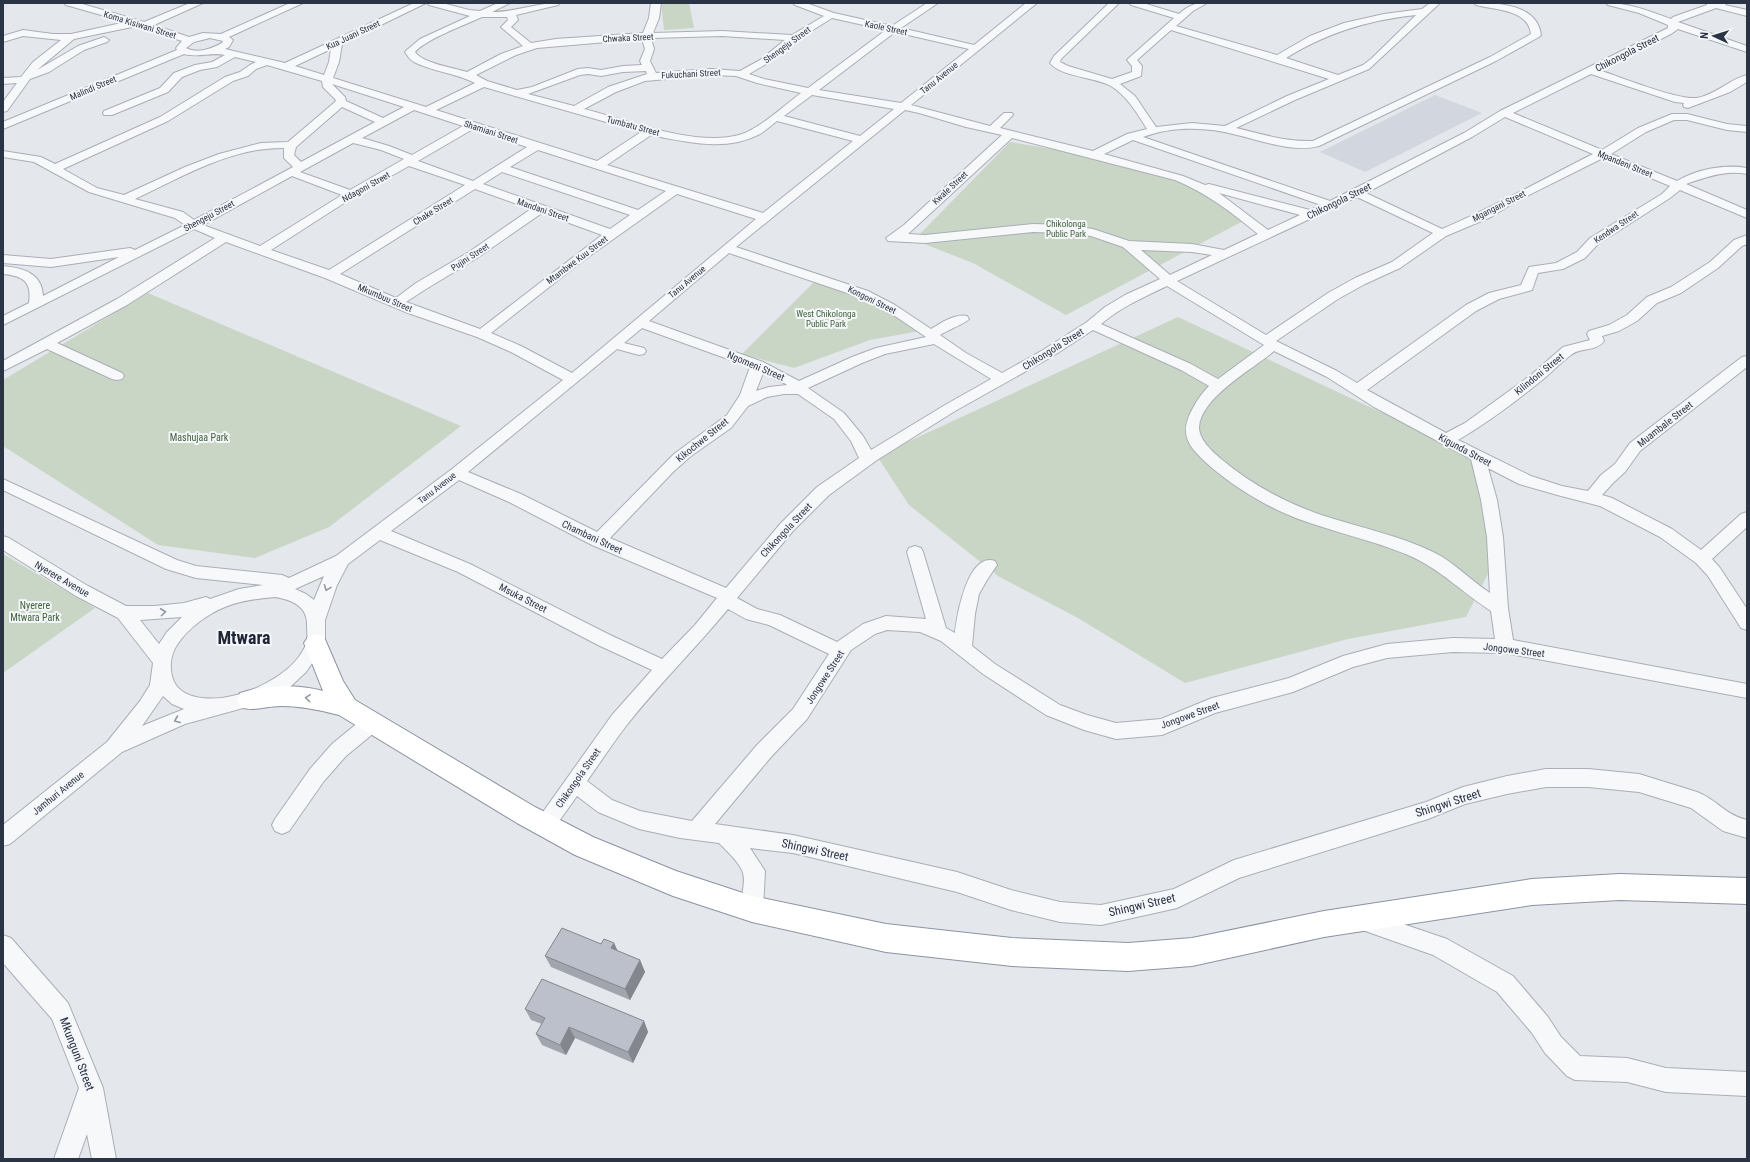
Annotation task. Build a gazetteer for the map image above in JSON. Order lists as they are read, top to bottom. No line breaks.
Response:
{"streets":{"street":["Koma Kisiwani Street","Kaole Street","Kua Juani Street","Chwaka Street","Shengeju Street","Chikongola Street","Fukuchani Street","Tanu Avenue","Malindi Street","Tumbatu Street","Shamiani Street","Mpandeni Street","Ndagoni Street","Kwale Street","Mgangani Street","Mandani Street","Chake Street","Kendwa Street","Pujini Street","Mtambwe Kuu Street","Mkumbuu Street","Kongoni Street","Ngomeni Street","Kilindoni Street","Muambale Street","Kikochwe Street","Kigunda Street","Chambani Street","Nyerere Avenue","Msuka Street","Jongowe Street","Jamhuri Avenue","Shingwi Street","Mkunguni Street"]},"crossings":[["Kaole Street","Shengeju Street"],["Kaole Street","Tanu Avenue"],["Kaole Street","Tumbatu Street"],["Kua Juani Street","Shamiani Street"],["Chwaka Street","Shengeju Street"],["Chwaka Street","Tumbatu Street"],["Shengeju Street","Fukuchani Street"],["Shengeju Street","Shamiani Street"],["Shengeju Street","Mandani Street"],["Shengeju Street","Mkumbuu Street"],["Chikongola Street","Mpandeni Street"],["Chikongola Street","Kongoni Street"],["Chikongola Street","Ngomeni Street"],["Chikongola Street","Kigunda Street"],["Chikongola Street","Chambani Street"],["Chikongola Street","Msuka Street"],["Chikongola Street","Shingwi Street"],["Fukuchani Street","Tanu Avenue"],["Fukuchani Street","Tumbatu Street"],["Fukuchani Street","Kwale Street"],["Tanu Avenue","Shamiani Street"],["Tanu Avenue","Mkumbuu Street"],["Tanu Avenue","Kongoni Street"],["Tanu Avenue","Ngomeni Street"],["Tanu Avenue","Chambani Street"],["Tanu Avenue","Msuka Street"],["Shamiani Street","Ndagoni Street"],["Shamiani Street","Chake Street"],["Shamiani Street","Mtambwe Kuu Street"],["Mpandeni Street","Mgangani Street"],["Mpandeni Street","Kendwa Street"],["Ndagoni Street","Mandani Street"],["Ndagoni Street","Mkumbuu Street"],["Kwale Street","Kigunda Street"],["Mgangani Street","Kigunda Street"],["Mandani Street","Chake Street"],["Mandani Street","Pujini Street"],["Mandani Street","Mtambwe Kuu Street"],["Chake Street","Mkumbuu Street"],["Kendwa Street","Kigunda Street"],["Pujini Street","Mkumbuu Street"],["Mtambwe Kuu Street","Mkumbuu Street"],["Ngomeni Street","Kikochwe Street"],["Kilindoni Street","Kigunda Street"],["Muambale Street","Kigunda Street"],["Kikochwe Street","Chambani Street"],["Chambani Street","Jongowe Street"],["Jongowe Street","Shingwi Street"]],"districts":["Mtwara"],"parks":["Chikolonga Public Park","West Chikolonga Public Park","Mashujaa Park","Nyerere Mtwara Park"],"north":"left"}
